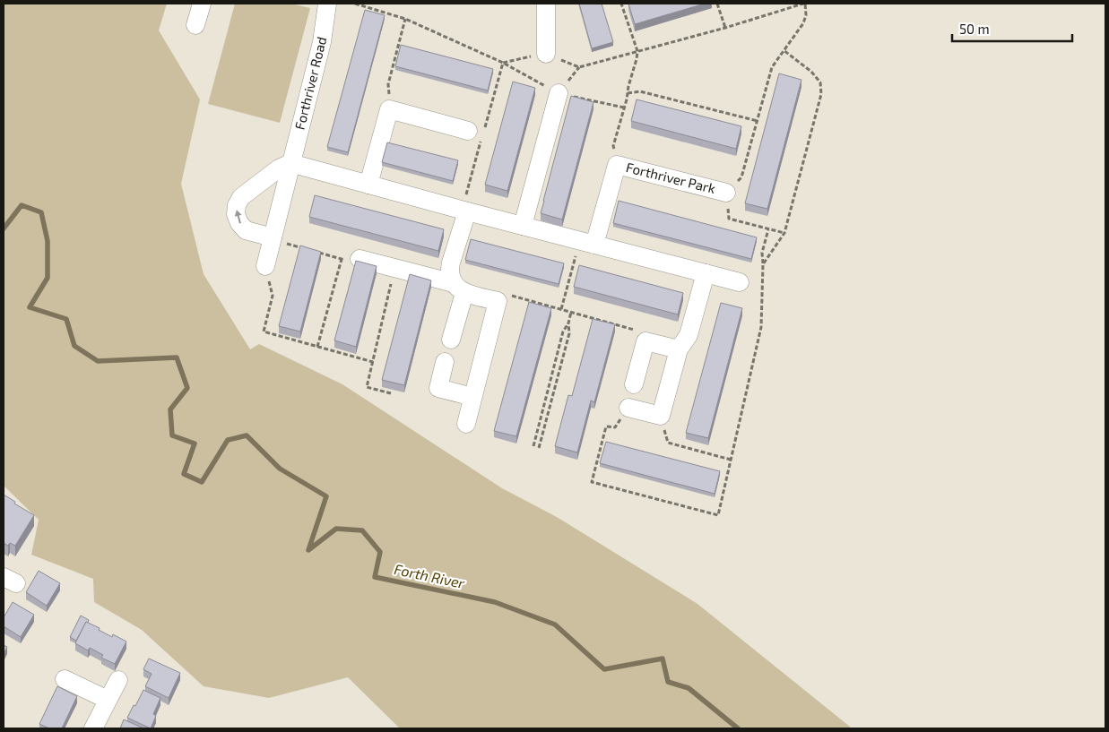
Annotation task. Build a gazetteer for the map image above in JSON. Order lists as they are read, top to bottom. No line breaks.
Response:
{"streets":{"street":["Forthriver Road","Forthriver Park"]},"water":["Forth River"],"scale_bar":"50 m"}
